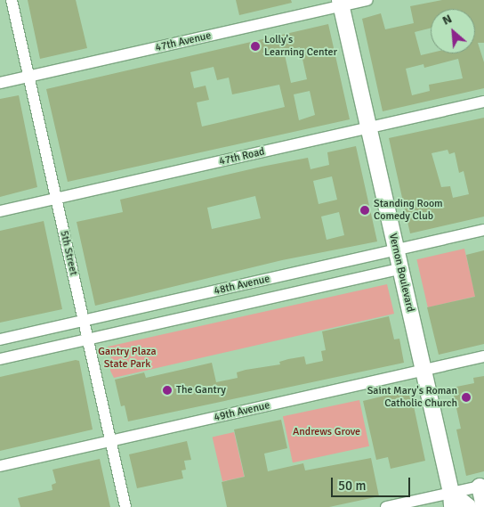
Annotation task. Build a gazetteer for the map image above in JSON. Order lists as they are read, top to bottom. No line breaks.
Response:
{"streets":{"main road":["Vernon Boulevard"],"street":["47th Avenue","47th Road","5th Street","48th Avenue","49th Avenue"]},"crossings":[["47th Avenue","5th Street"],["47th Avenue","Vernon Boulevard"],["47th Road","5th Street"],["47th Road","Vernon Boulevard"],["5th Street","48th Avenue"],["5th Street","49th Avenue"],["Vernon Boulevard","48th Avenue"],["Vernon Boulevard","49th Avenue"]],"parks":["Gantry Plaza State Park","Andrews Grove"],"places":["Lolly's Learning Center","Standing Room Comedy Club","The Gantry","Saint Mary's Roman Catholic Church"],"scale_bar":"50 m","north":"top left"}
